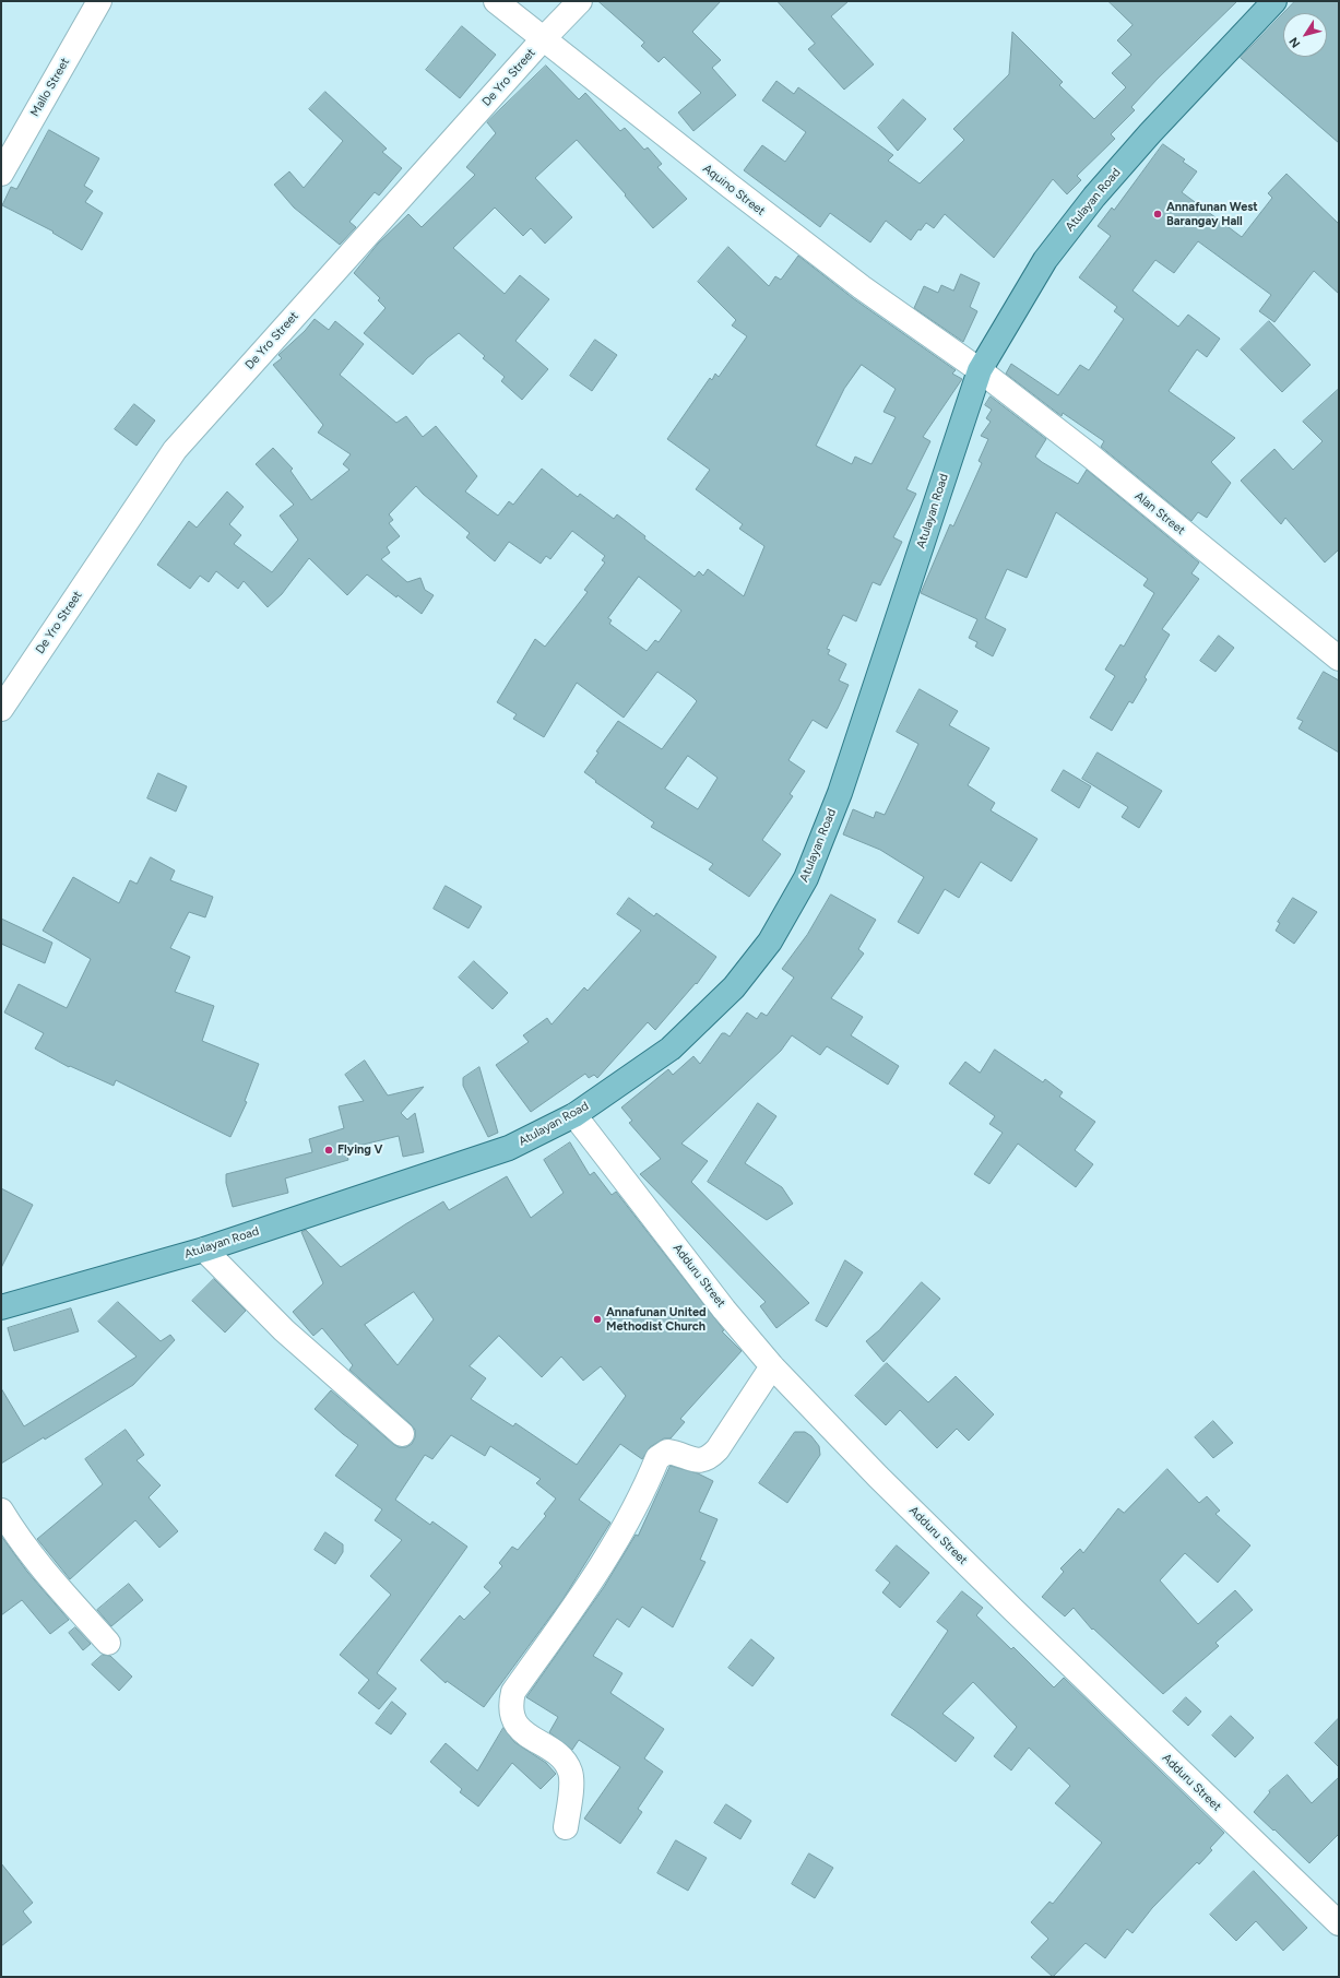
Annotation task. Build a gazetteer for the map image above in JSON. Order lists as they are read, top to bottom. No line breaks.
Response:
{"streets":{"main road":["Atulayan Road"],"street":["De Yro Street","Mallo Street","Aquino Street","Alan Street","Adduru Street"]},"crossings":[["De Yro Street","Aquino Street"],["Aquino Street","Atulayan Road"],["Aquino Street","Alan Street"],["Atulayan Road","Alan Street"],["Atulayan Road","Adduru Street"]],"places":["Annafunan West Barangay Hall","Flying V","Annafunan United Methodist Church"],"north":"bottom left"}
